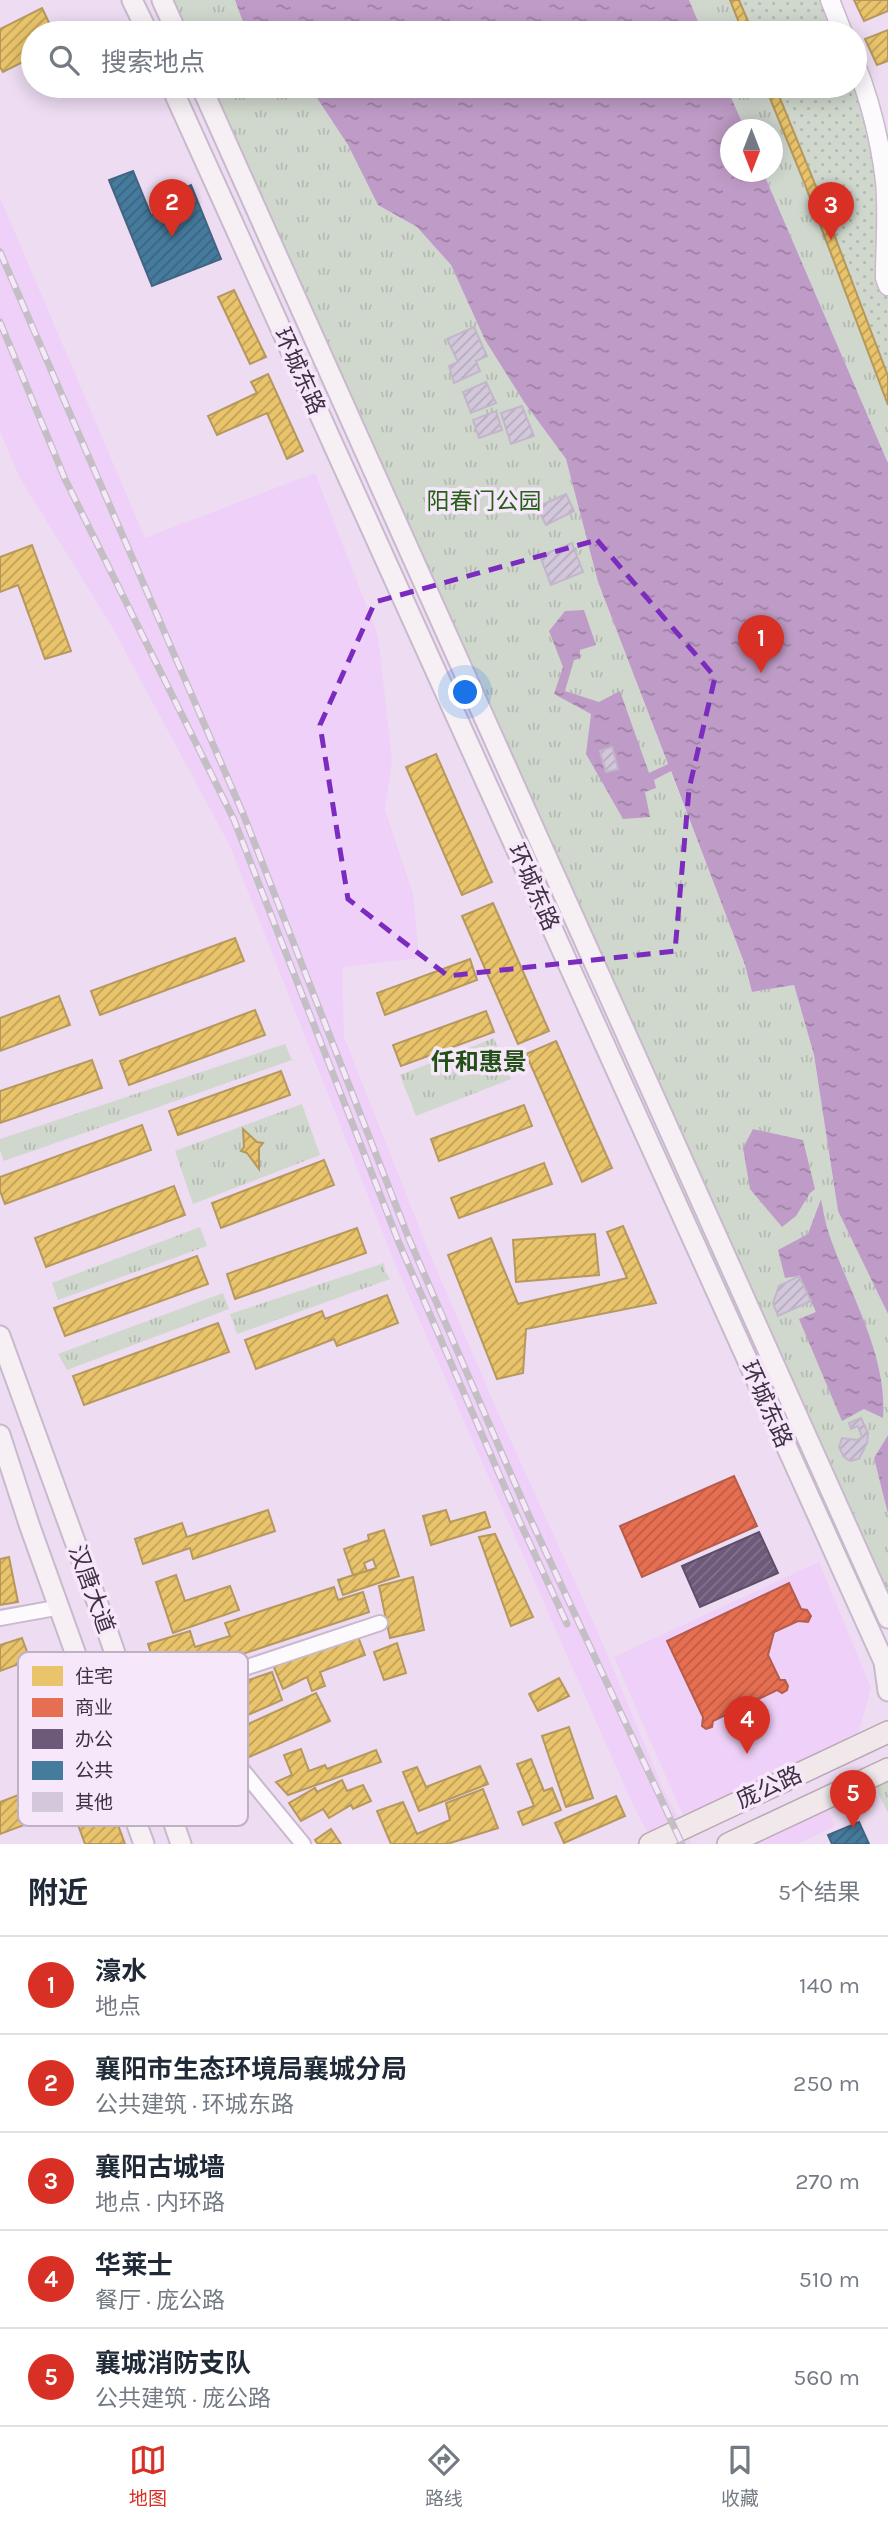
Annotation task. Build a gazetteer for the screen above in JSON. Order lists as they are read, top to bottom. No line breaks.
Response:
{"streets":{"main road":["环城东路","汉唐大道","庞公路"]},"districts":["仟和惠景"],"parks":["阳春门公园"],"legend":["住宅","商业","办公","公共","其他"],"north":"bottom","page":{"search":"搜索地点","pins":["2","3","1","4","5"],"heading":["附近","5个结果"],"list":[{"mark":"1","name":"濠水","note":"地点","value":"140 m"},{"mark":"2","name":"襄阳市生态环境局襄城分局","note":"公共建筑 · 环城东路","value":"250 m"},{"mark":"3","name":"襄阳古城墙","note":"地点 · 内环路","value":"270 m"},{"mark":"4","name":"华莱士","note":"餐厅 · 庞公路","value":"510 m"},{"mark":"5","name":"襄城消防支队","note":"公共建筑 · 庞公路","value":"560 m"}],"nav":["地图","路线","收藏"]}}
